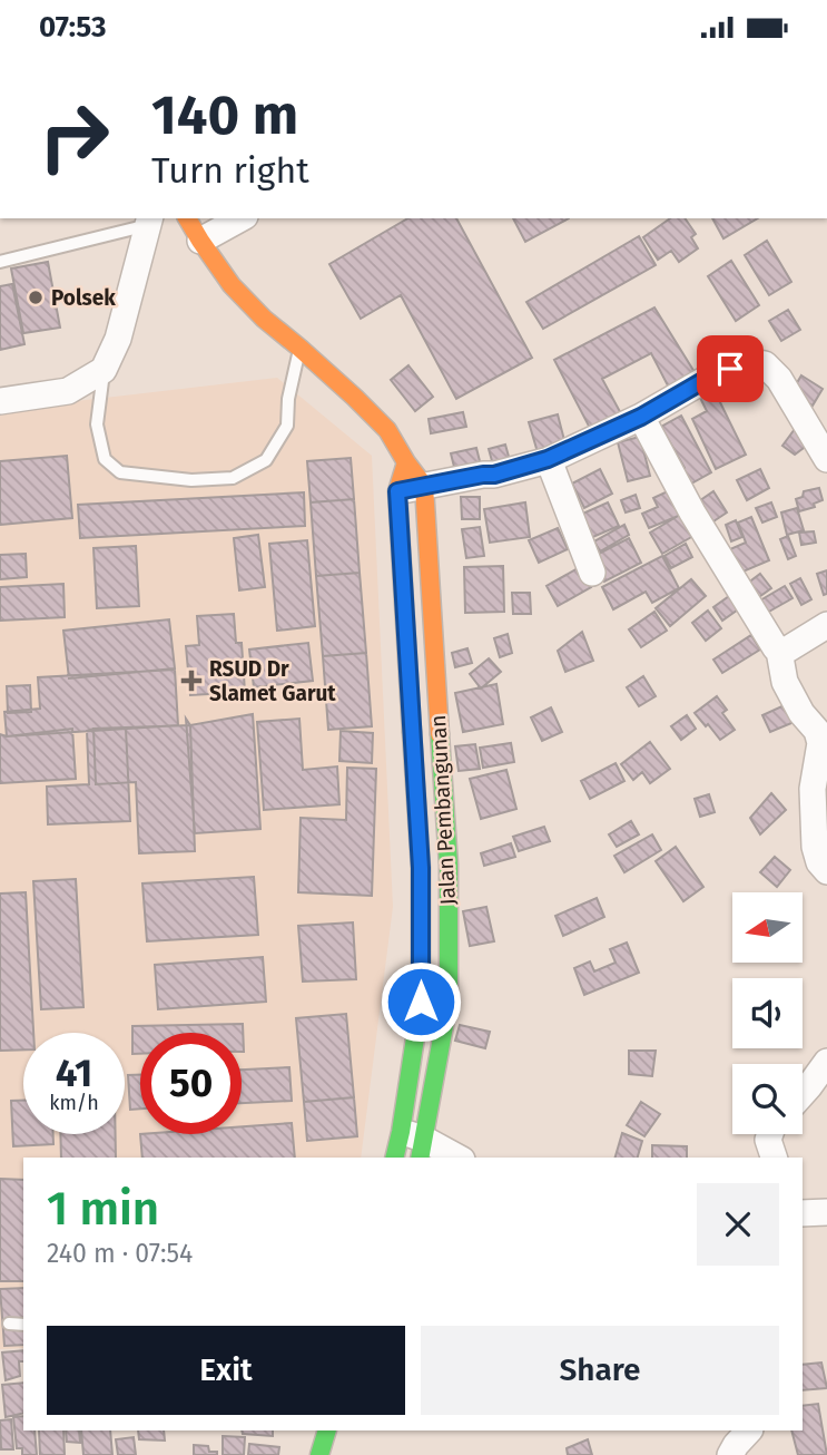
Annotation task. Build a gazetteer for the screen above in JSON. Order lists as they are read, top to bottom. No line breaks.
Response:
{"streets":{"main road":["Jalan Pembangunan"]},"places":{"other":["Polsek"],"health":["RSUD Dr Slamet Garut"]},"north":"left","page":{"status":"07:53","turn":["140 m","Turn right"],"speed":"41 km/h","limit":"50","heading":["1 min","240 m · 07:54"],"buttons":["Exit","Share"]}}
